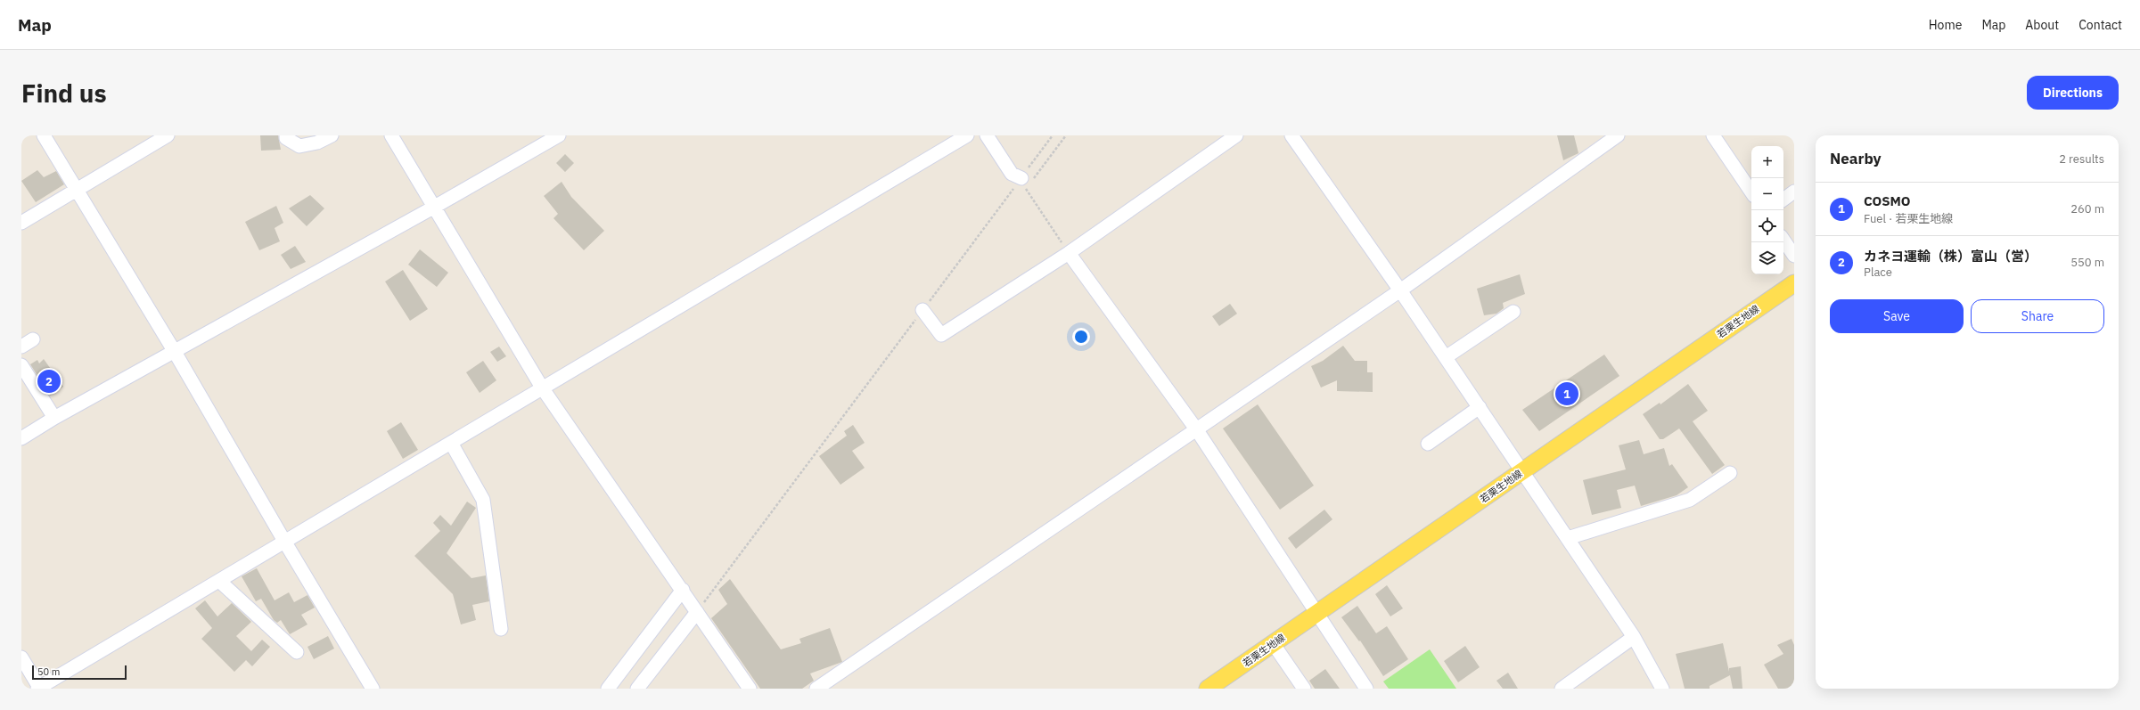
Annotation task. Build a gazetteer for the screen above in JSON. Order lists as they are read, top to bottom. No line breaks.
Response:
{"streets":{"main road":["若栗生地線"]},"scale_bar":"50 m","page":{"header":"Map","nav":["Home","Map","About","Contact"],"buttons":["Directions",["Save","Share"]],"title":"Find us","heading":["Nearby","2 results"],"map_buttons":["+","−"],"list":[{"mark":"1","name":"COSMO","note":"Fuel · 若栗生地線","value":"260 m"},{"mark":"2","name":"カネヨ運輸（株）富山（営）","note":"Place","value":"550 m"}],"pins":["2","1"],"scale":"50 m"}}
